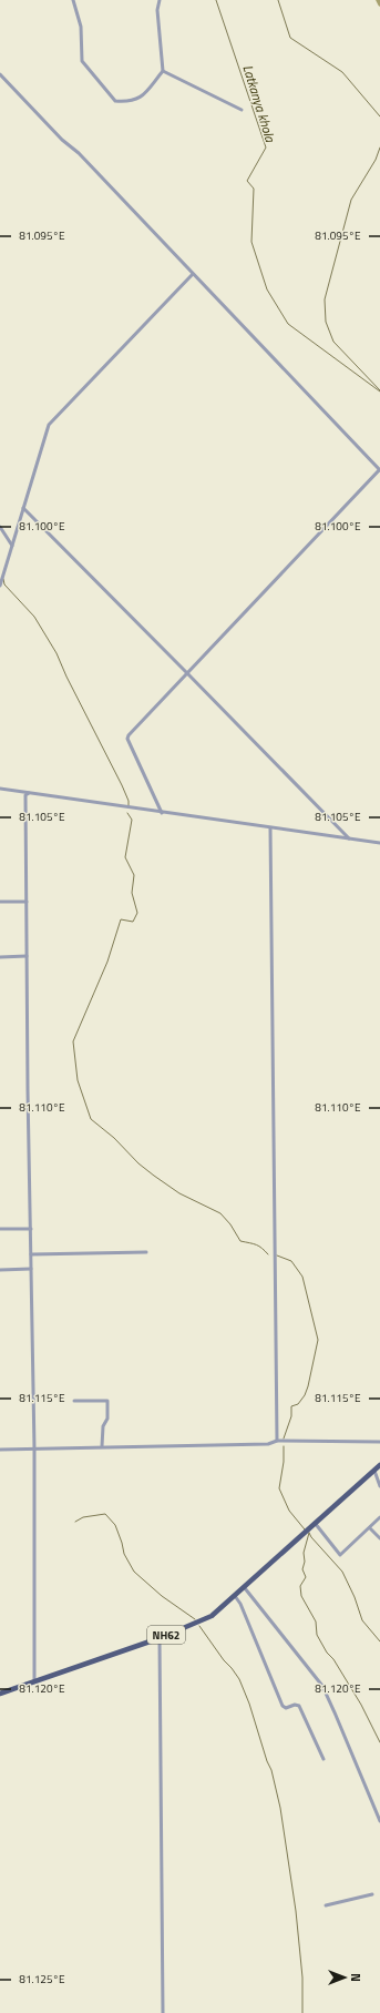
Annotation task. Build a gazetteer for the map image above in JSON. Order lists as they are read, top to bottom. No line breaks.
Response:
{"streets":{"main road":["NH62"]},"water":["Latkanya khola"],"north":"right","coordinates":["81.095°E","81.100°E","81.105°E","81.110°E","81.115°E","81.120°E","81.125°E"]}
